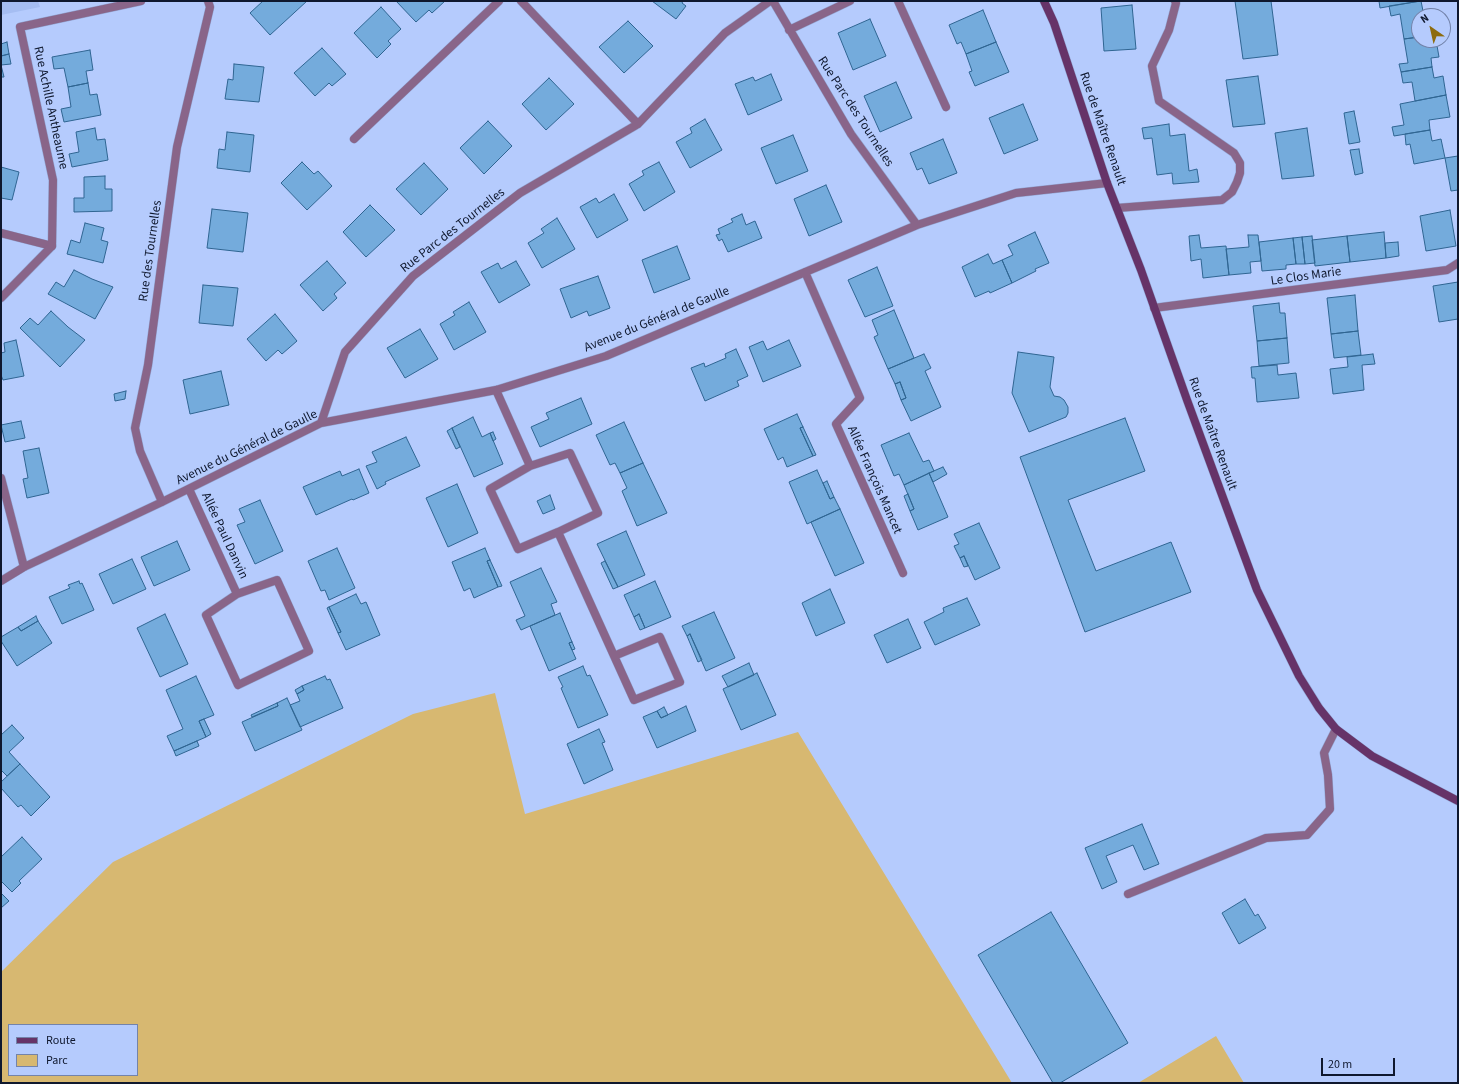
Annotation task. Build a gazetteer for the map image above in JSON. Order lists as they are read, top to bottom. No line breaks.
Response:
{"streets":{"street":["Rue Achille Antheaume","Rue Parc des Tournelles","Rue de Maître Renault","Rue des Tournelles","Le Clos Marie","Avenue du Général de Gaulle","Allée François Mancet","Allée Paul Danvin"]},"crossings":[["Rue Parc des Tournelles","Avenue du Général de Gaulle"],["Rue de Maître Renault","Le Clos Marie"],["Rue de Maître Renault","Avenue du Général de Gaulle"],["Rue des Tournelles","Avenue du Général de Gaulle"],["Avenue du Général de Gaulle","Allée François Mancet"],["Avenue du Général de Gaulle","Allée Paul Danvin"]],"legend":["Route","Parc"],"scale_bar":"20 m","north":"top left"}
